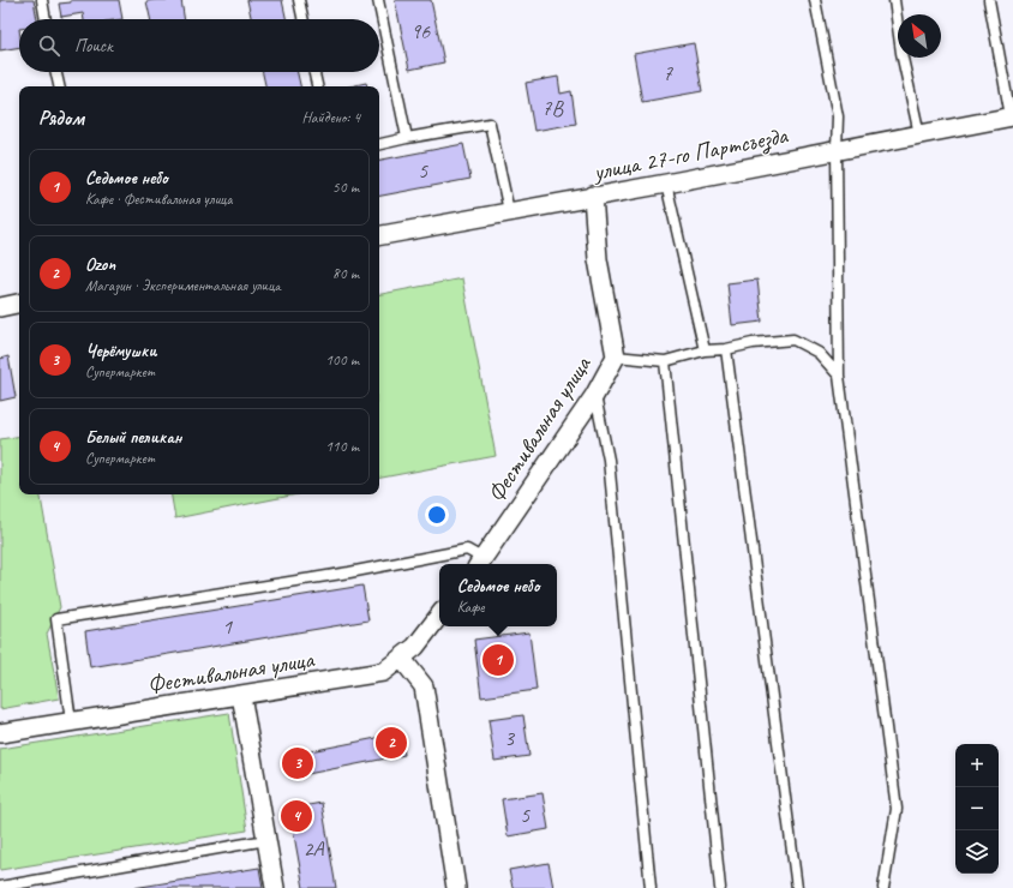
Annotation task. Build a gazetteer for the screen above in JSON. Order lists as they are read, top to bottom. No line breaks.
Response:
{"streets":{"street":["улица 27-го Партсъезда","Фестивальная улица"]},"crossings":[["улица 27-го Партсъезда","Фестивальная улица"]],"house_numbers":["96","7","7В","5","1","3","5","2А"],"north":"top left","page":{"search":"Поиск","heading":["Рядом","Найдено: 4"],"list":[{"mark":"1","name":"Седьмое небо","note":"Кафе · Фестивальная улица","value":"50 m"},{"mark":"2","name":"Ozon","note":"Магазин · Экспериментальная улица","value":"80 m"},{"mark":"3","name":"Черёмушки","note":"Супермаркет","value":"100 m"},{"mark":"4","name":"Белый пеликан","note":"Супермаркет","value":"110 m"}],"popup":["Седьмое небо","Кафе"],"pins":["1","2","3","4"],"map_buttons":["+","−"]}}
